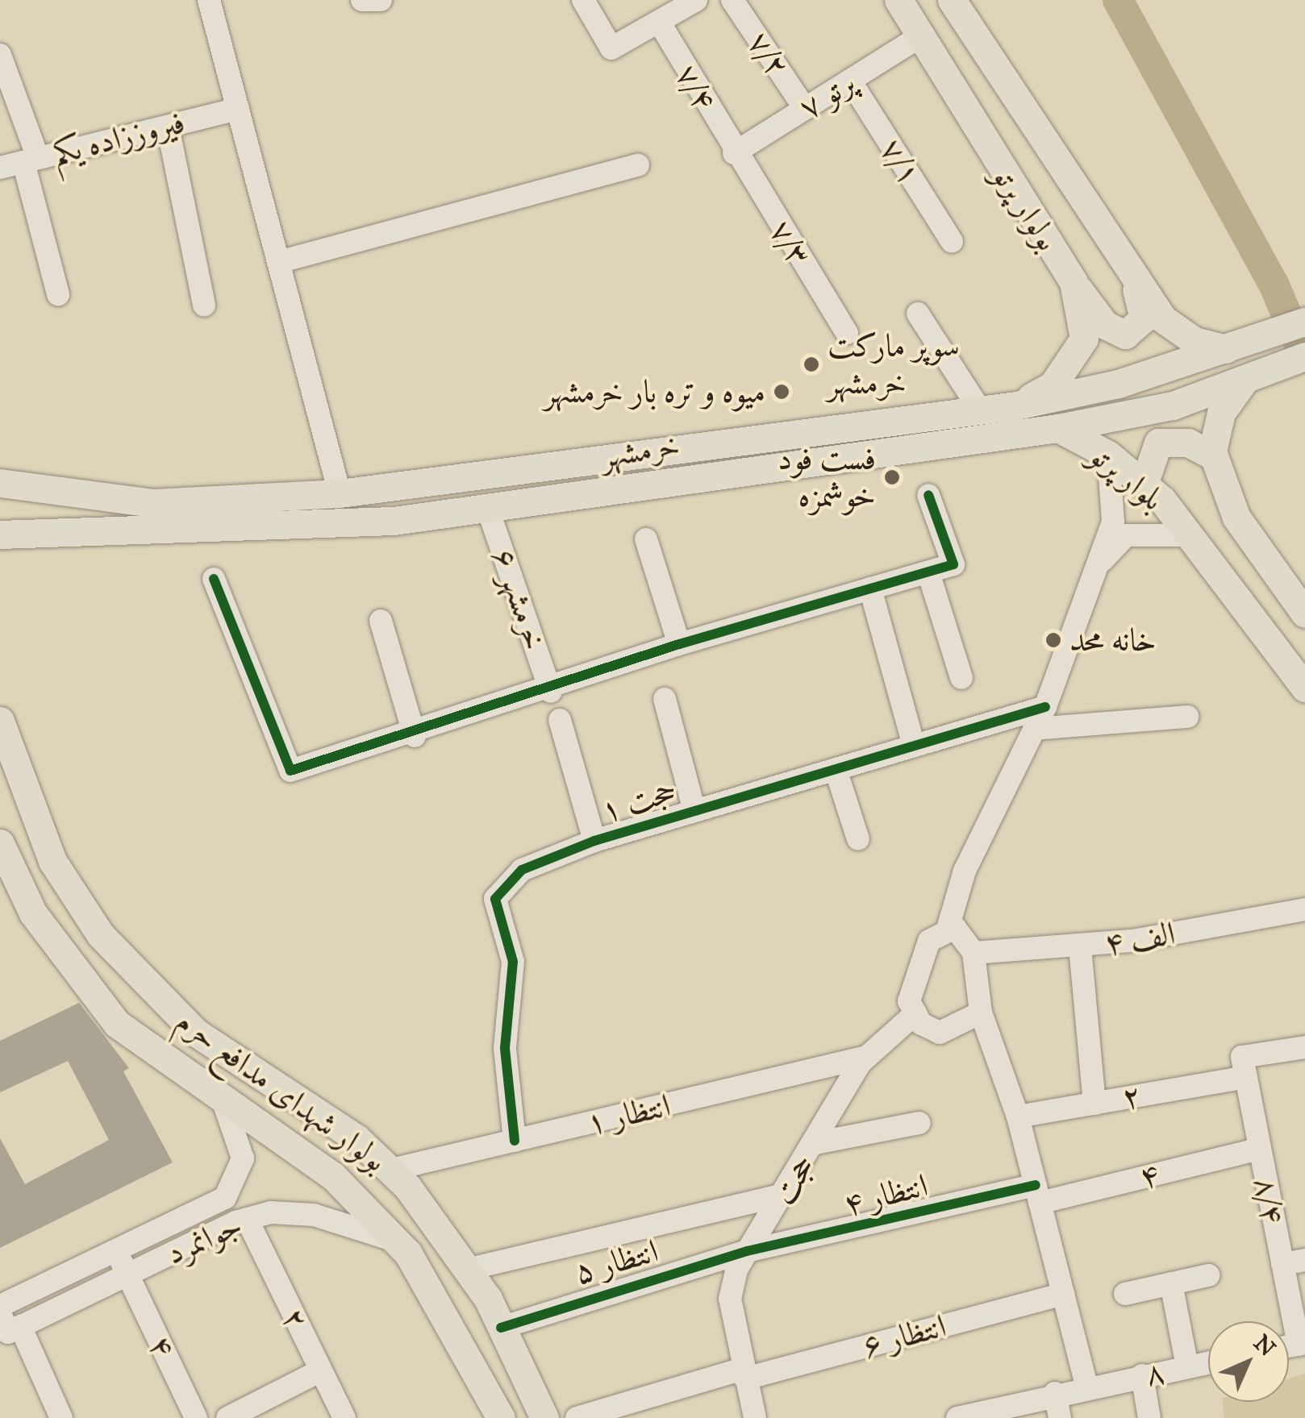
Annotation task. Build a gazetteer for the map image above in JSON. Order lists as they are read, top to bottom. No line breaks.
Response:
{"streets":{"main road":["بولوار پرتو","خرمشهر","بلوار پرتو","بولوار شهدای مدافع حرم"],"street":["۷/۲","۷/۴","پرتو ۷","فیروززاده یکم","۷/۱","۷/۳","خرمشهر ۶","حجت ۱","۴ الف","۲","انتظار ۱","۴","حجت","انتظار ۴","۸/۴","جوانمرد","انتظار ۵","انتظار ۶","۸"]},"crossings":[["۷/۲","پرتو ۷"],["۷/۴","پرتو ۷"],["۷/۴","۷/۳"],["پرتو ۷","۷/۱"],["پرتو ۷","بولوار پرتو"],["پرتو ۷","۷/۳"],["بولوار پرتو","خرمشهر"],["حجت ۱","انتظار ۱"],["۴ الف","حجت"],["بولوار شهدای مدافع حرم","انتظار ۱"],["بولوار شهدای مدافع حرم","جوانمرد"],["بولوار شهدای مدافع حرم","انتظار ۵"],["۲","۸/۴"],["۲","جوانمرد"],["انتظار ۱","حجت"],["۴","انتظار ۴"],["۴","۸/۴"],["۴","جوانمرد"],["حجت","انتظار ۴"],["حجت","انتظار ۵"],["حجت","انتظار ۶"],["انتظار ۴","انتظار ۵"]],"places":["سوپر مارکت خرمشهر","میوه و تره بار خرمشهر","فست فود خوشمزه","خانه محد"],"north":"top right"}
